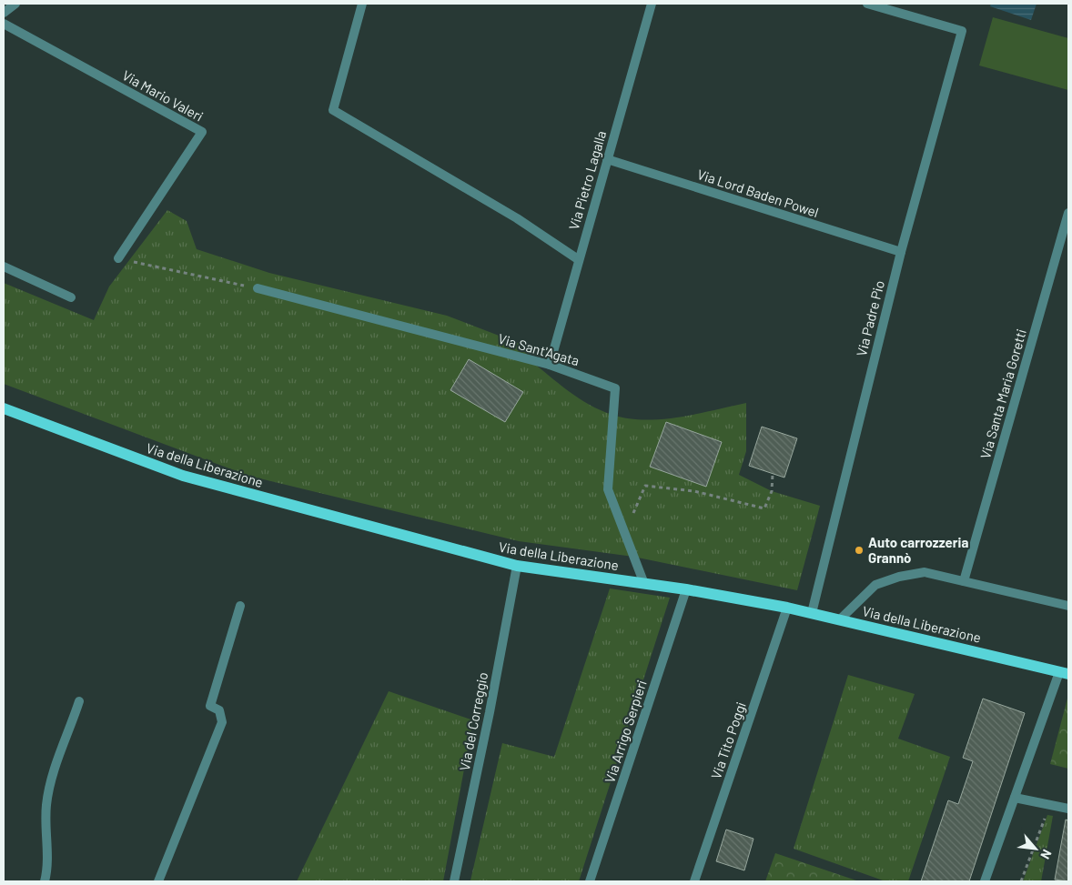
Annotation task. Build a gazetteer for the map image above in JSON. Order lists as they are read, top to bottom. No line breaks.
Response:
{"streets":{"main road":["Via della Liberazione"],"street":["Via Mario Valeri","Via Pietro Lagalla","Via Lord Baden Powel","Via Padre Pio","Via Sant'Agata","Via Santa Maria Goretti","Via del Correggio","Via Arrigo Serpieri","Via Tito Poggi"]},"crossings":[["Via Pietro Lagalla","Via Lord Baden Powel"],["Via Pietro Lagalla","Via Sant'Agata"],["Via Lord Baden Powel","Via Padre Pio"],["Via Padre Pio","Via della Liberazione"],["Via Sant'Agata","Via della Liberazione"],["Via della Liberazione","Via del Correggio"],["Via della Liberazione","Via Arrigo Serpieri"],["Via della Liberazione","Via Tito Poggi"]],"places":["Auto carrozzeria Grannò"],"north":"bottom right"}
